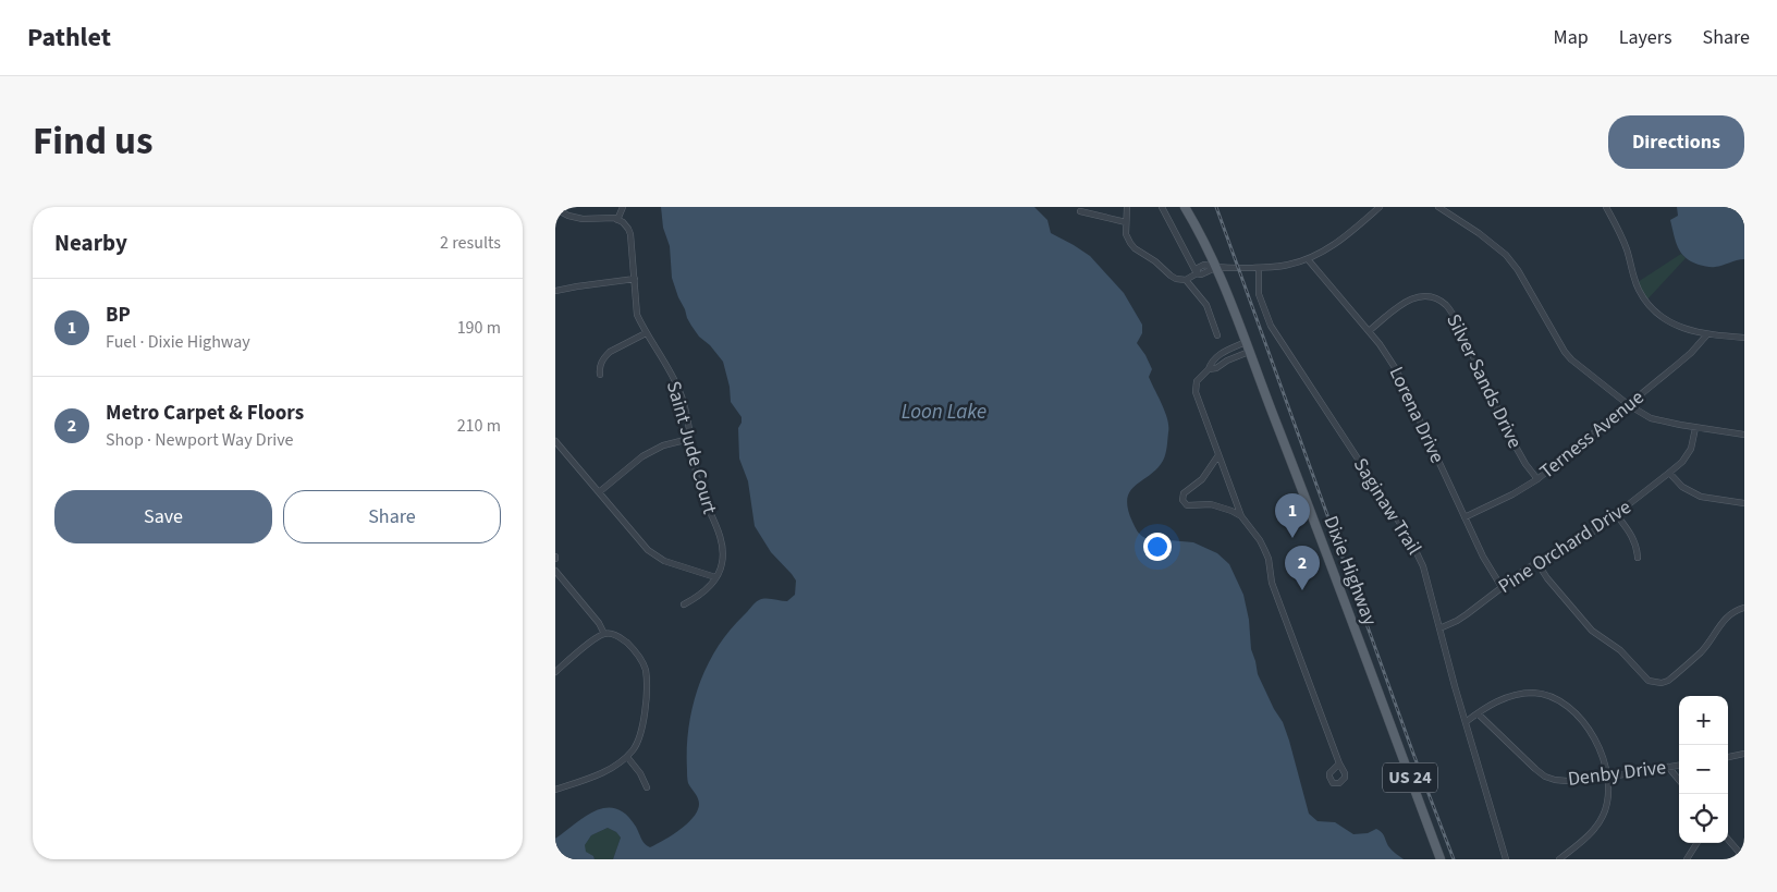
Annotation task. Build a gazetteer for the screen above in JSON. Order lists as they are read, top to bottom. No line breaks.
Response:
{"streets":{"main road":["Dixie Highway","US 24"],"street":["Silver Sands Drive","Lorena Drive","Terness Avenue","Saint Jude Court","Saginaw Trail","Pine Orchard Drive","Denby Drive"]},"crossings":[["Silver Sands Drive","Lorena Drive"],["Silver Sands Drive","Terness Avenue"],["Lorena Drive","Terness Avenue"],["Lorena Drive","Pine Orchard Drive"],["Saginaw Trail","Pine Orchard Drive"]],"water":["Loon Lake"],"page":{"header":"Pathlet","nav":["Map","Layers","Share"],"title":"Find us","buttons":["Directions",["Save","Share"]],"heading":["Nearby","2 results"],"list":[{"mark":"1","name":"BP","note":"Fuel · Dixie Highway","value":"190 m"},{"mark":"2","name":"Metro Carpet & Floors","note":"Shop · Newport Way Drive","value":"210 m"}],"pins":["1","2"],"map_buttons":["+","−"]}}
